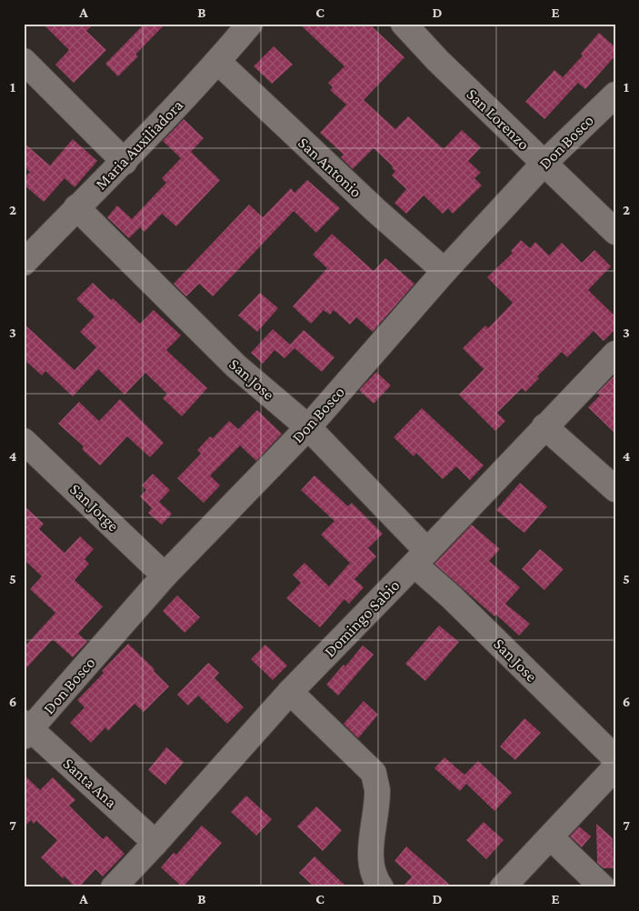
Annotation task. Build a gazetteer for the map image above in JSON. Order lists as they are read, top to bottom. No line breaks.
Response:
{"streets":{"street":["San Lorenzo","Don Bosco","Maria Auxiliadora","San Antonio","San Jose","San Jorge","Domingo Sabio","Santa Ana"]},"crossings":[["San Lorenzo","Don Bosco"],["Don Bosco","San Antonio"],["Don Bosco","San Jose"],["Don Bosco","San Jorge"],["Don Bosco","Santa Ana"],["Maria Auxiliadora","San Antonio"],["Maria Auxiliadora","San Jose"],["San Jose","Domingo Sabio"],["Domingo Sabio","Santa Ana"]],"grid":{"columns":["A","B","C","D","E"],"rows":["1","2","3","4","5","6","7"]}}
